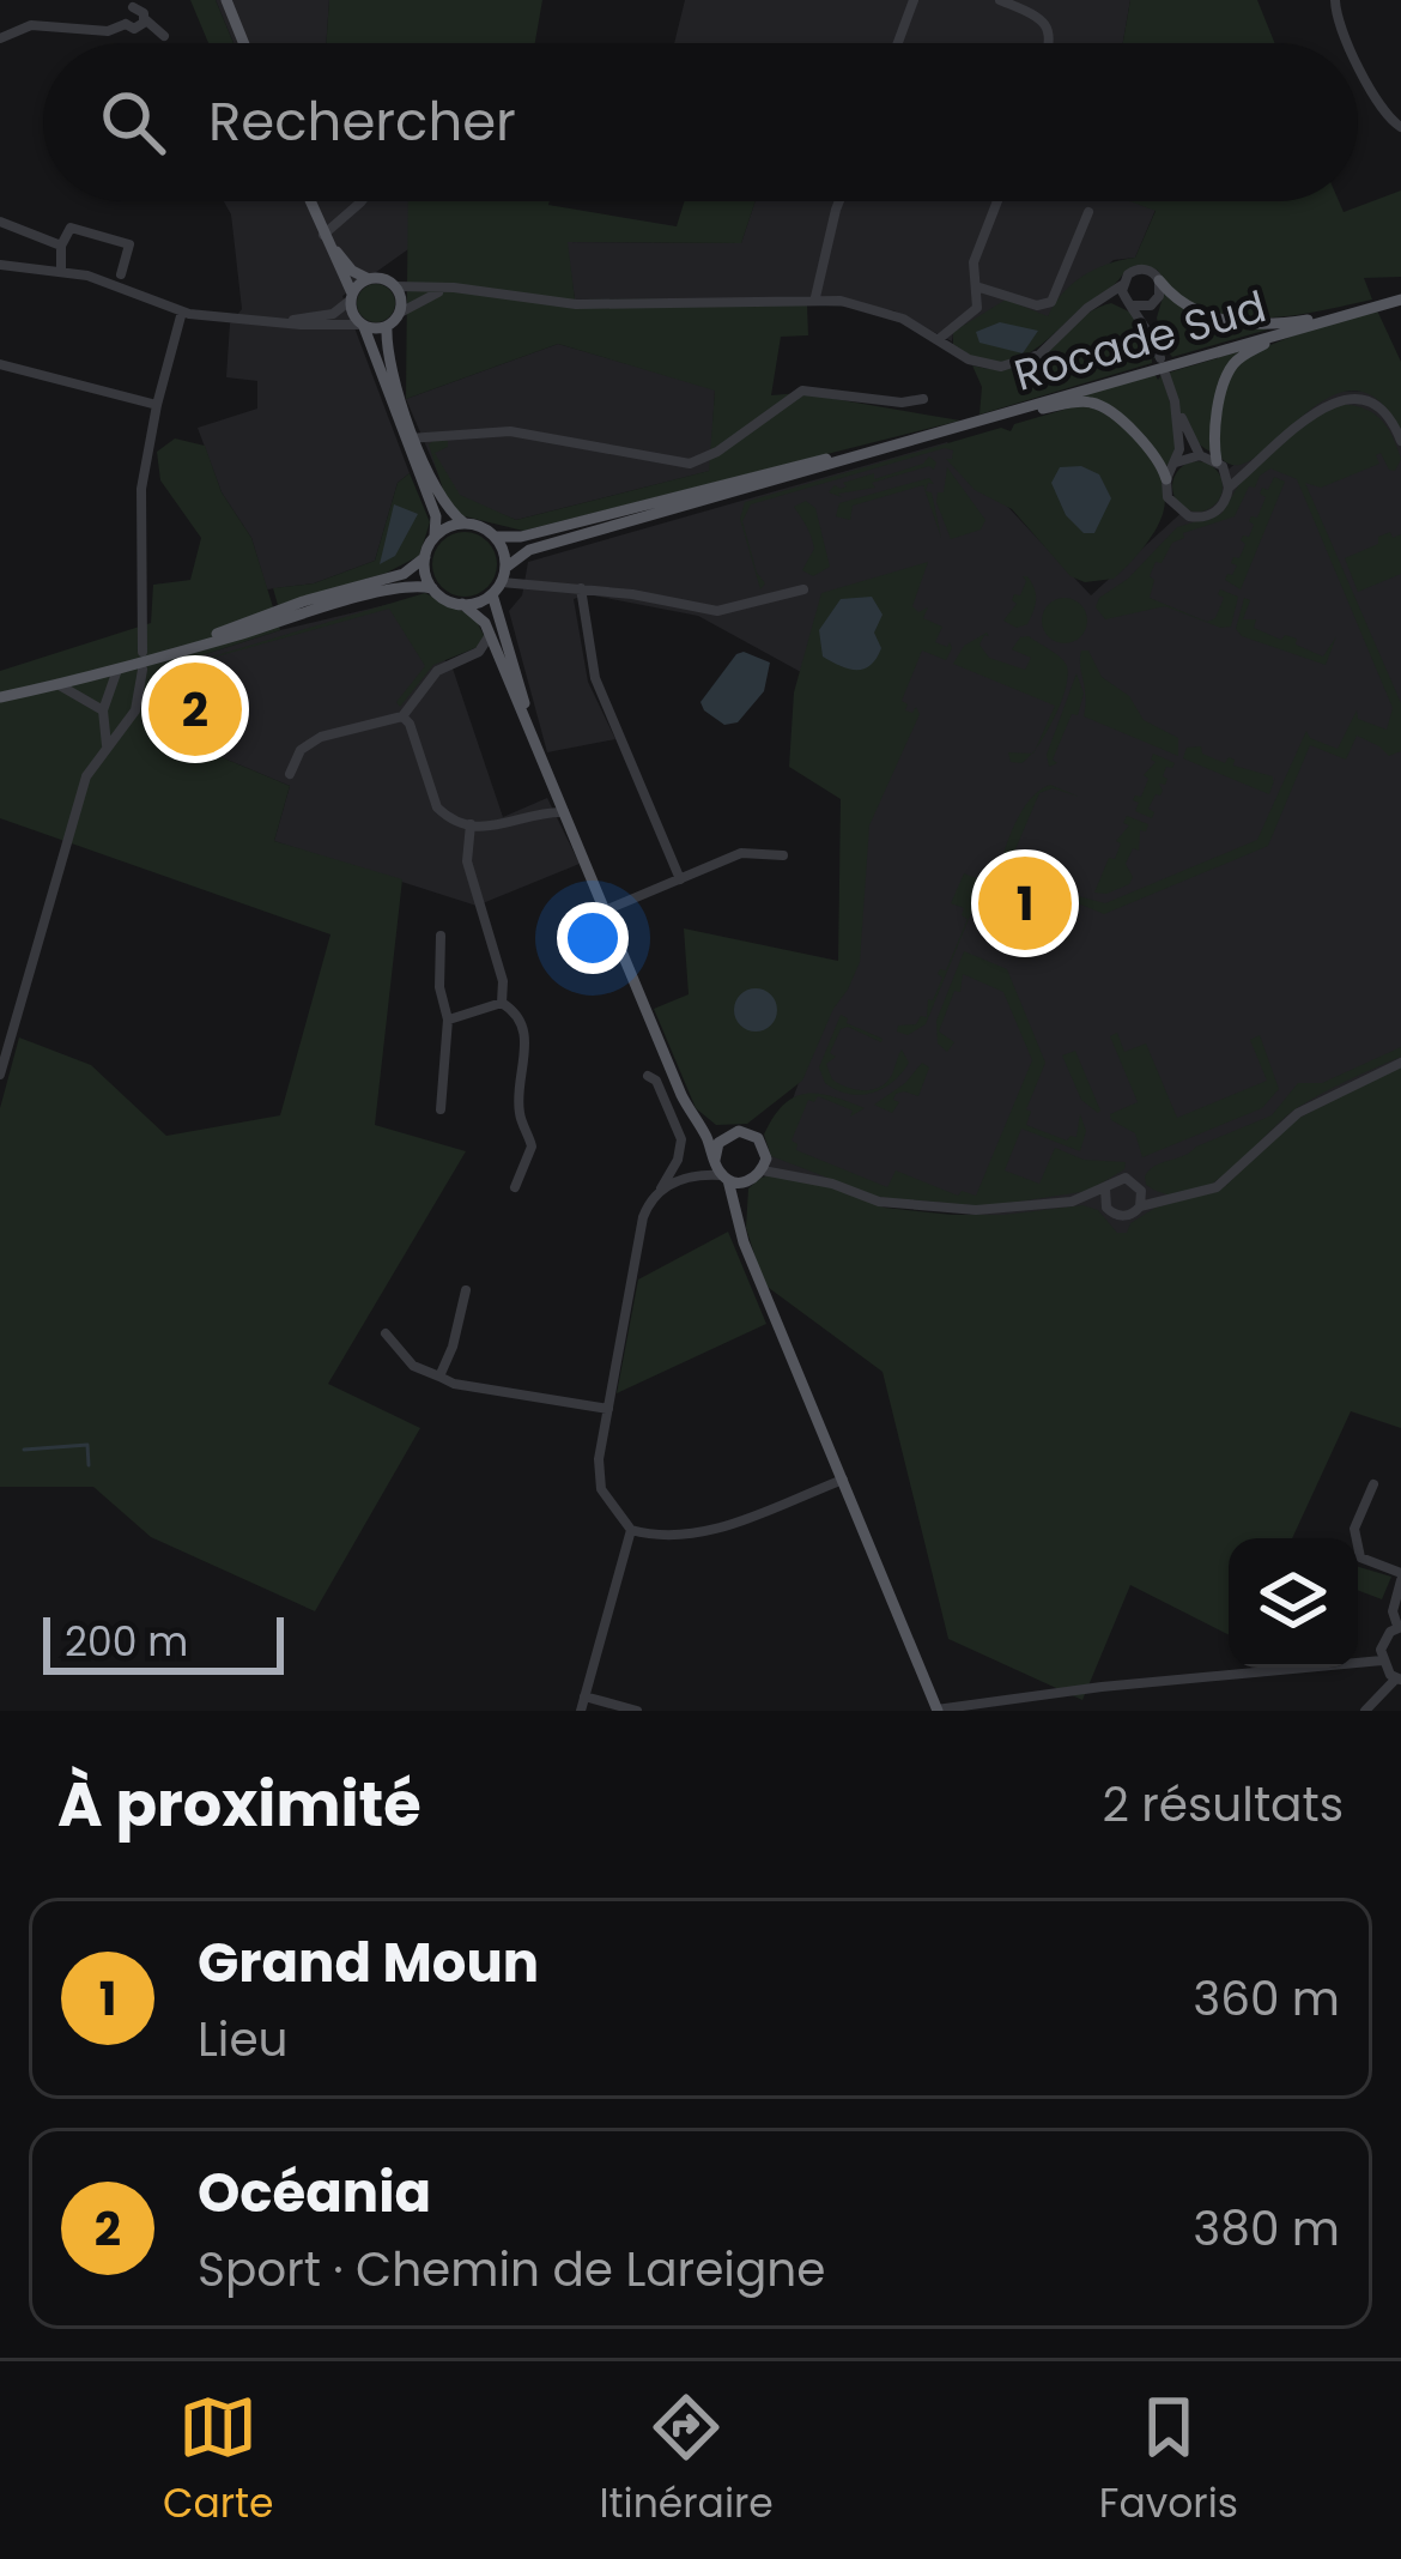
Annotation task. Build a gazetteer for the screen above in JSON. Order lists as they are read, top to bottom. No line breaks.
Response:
{"streets":{"main road":["Rocade Sud"]},"scale_bar":"200 m","page":{"search":"Rechercher","pins":["2","1"],"scale":"200 m","heading":["À proximité","2 résultats"],"list":[{"mark":"1","name":"Grand Moun","note":"Lieu","value":"360 m"},{"mark":"2","name":"Océania","note":"Sport · Chemin de Lareigne","value":"380 m"}],"nav":["Carte","Itinéraire","Favoris"]}}
